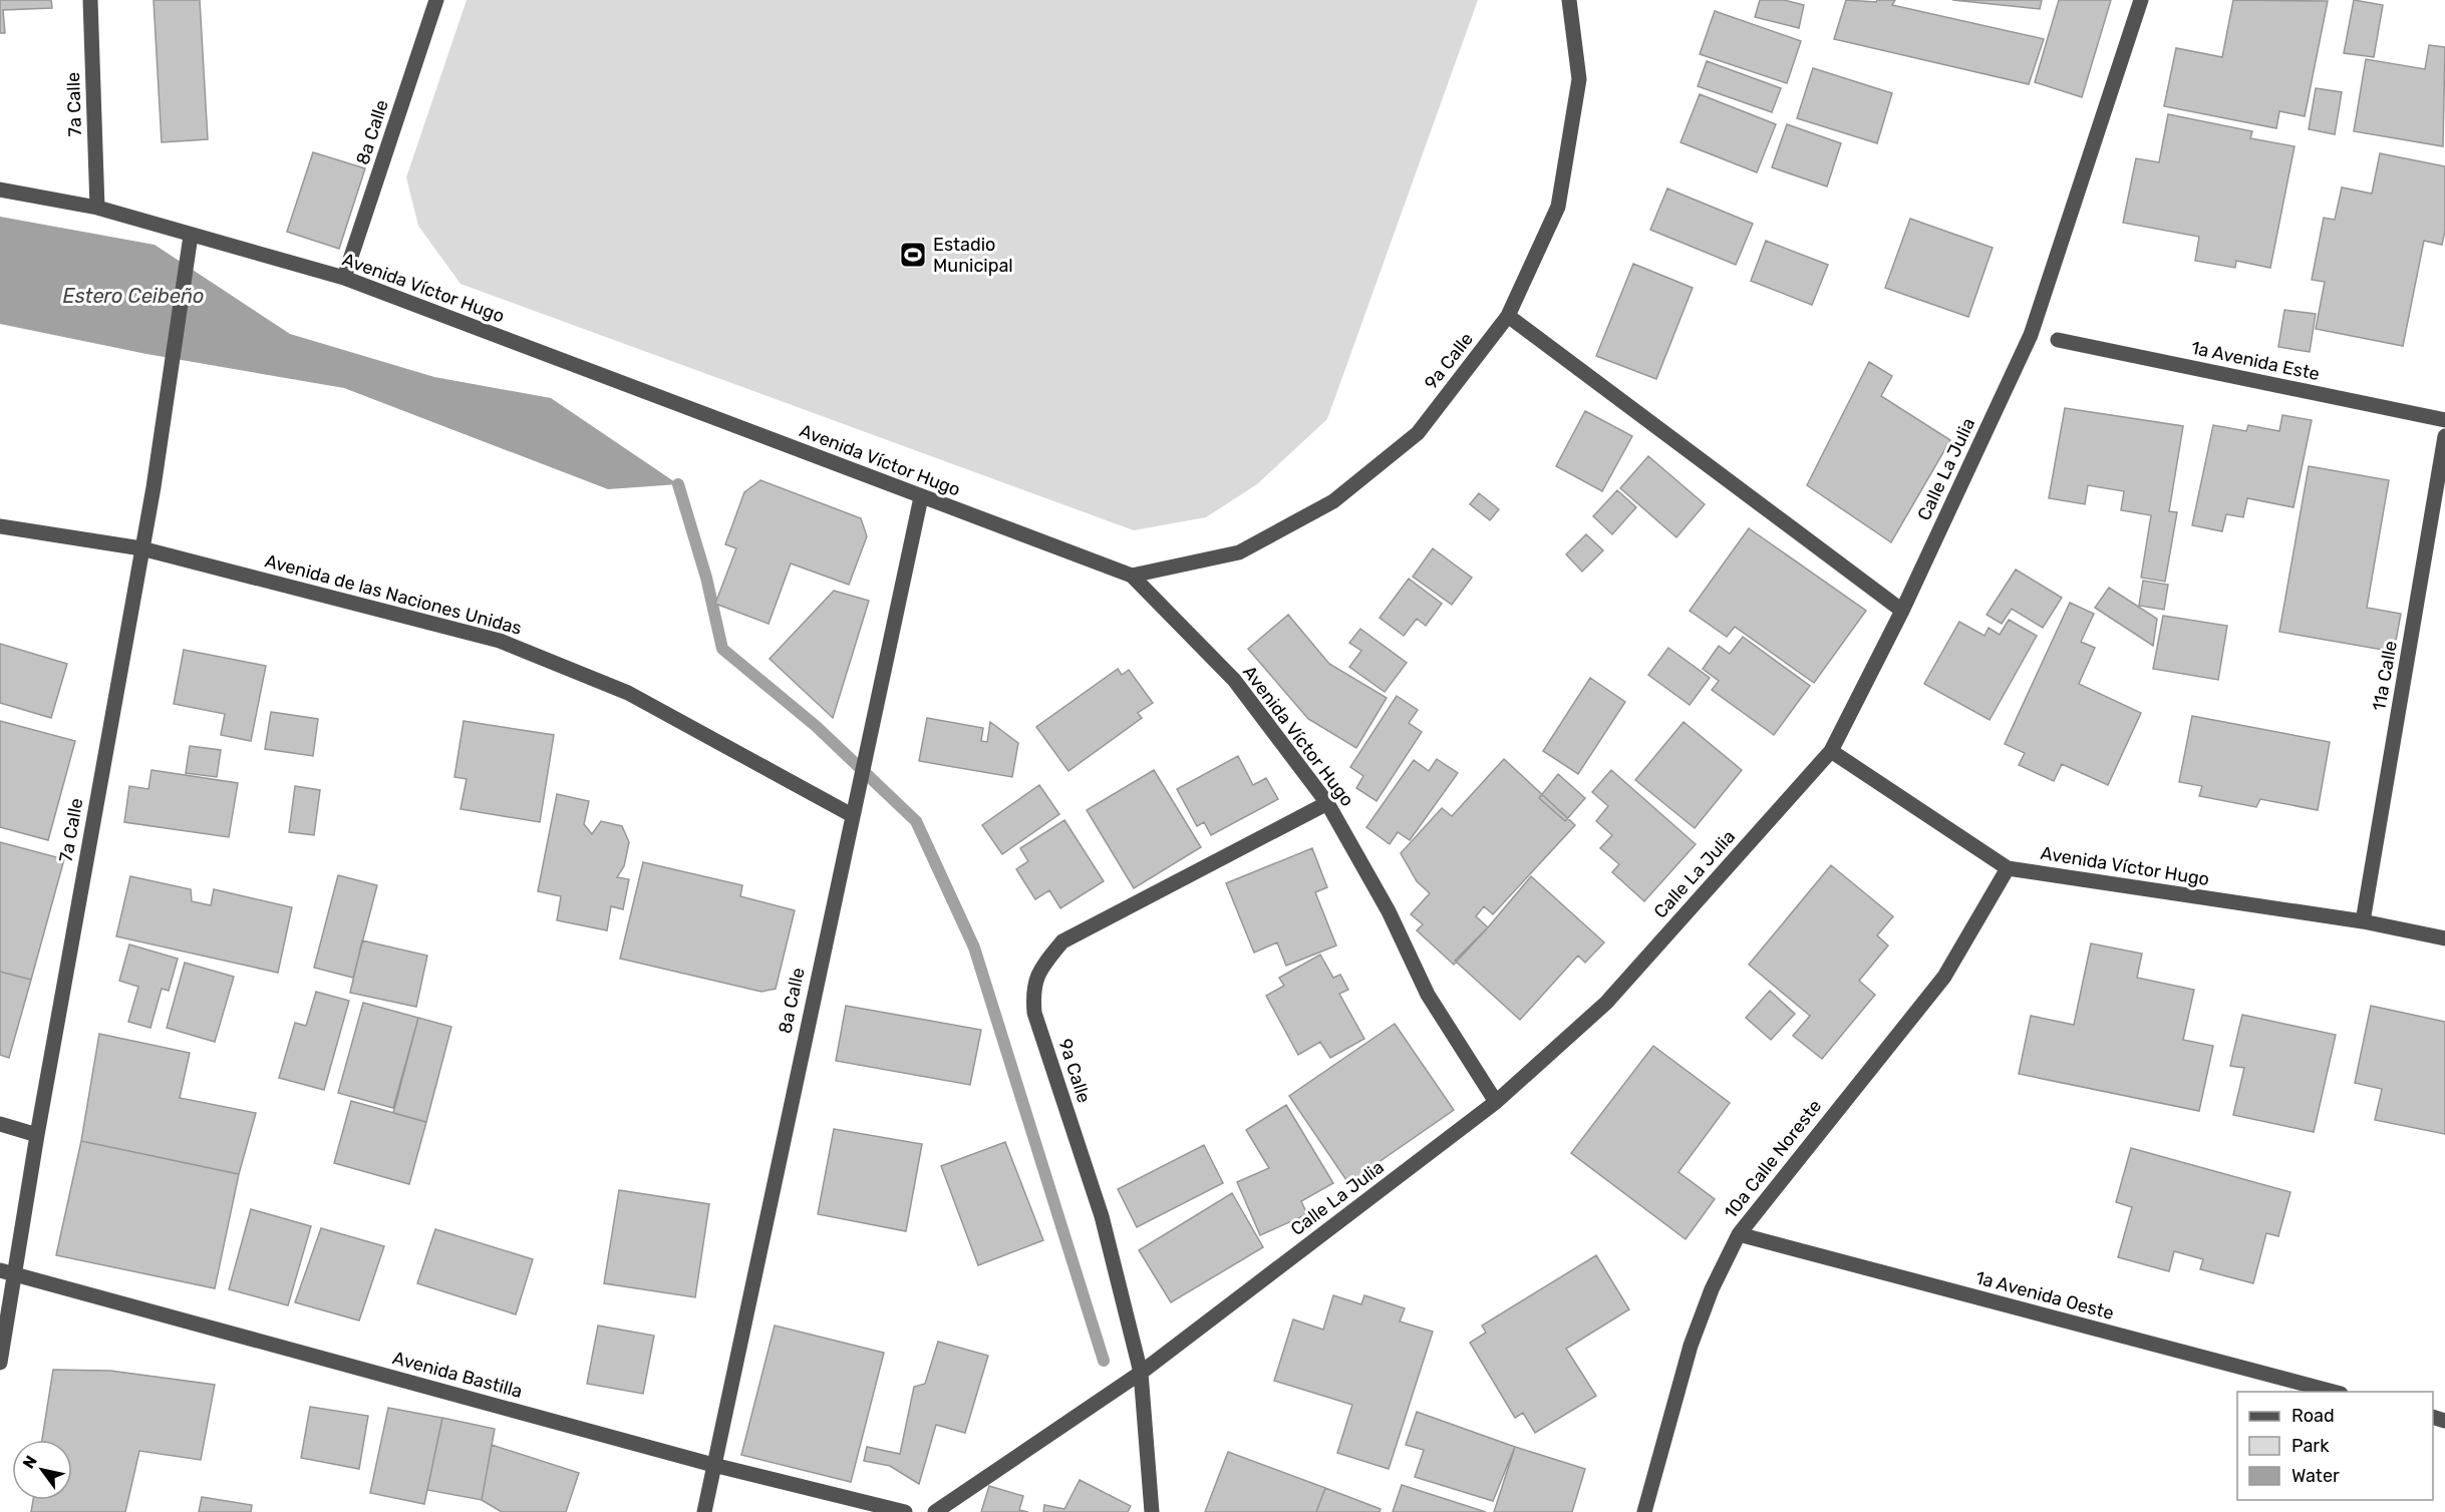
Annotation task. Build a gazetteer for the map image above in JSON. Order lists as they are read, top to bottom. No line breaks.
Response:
{"streets":{"street":["7a Calle","8a Calle","Avenida Víctor Hugo","9a Calle","1a Avenida Este","Calle La Julia","Avenida de las Naciones Unidas","11a Calle","10a Calle Noreste","1a Avenida Oeste","Avenida Bastilla"]},"crossings":[["7a Calle","Avenida Víctor Hugo"],["7a Calle","Avenida de las Naciones Unidas"],["7a Calle","Avenida Bastilla"],["8a Calle","Avenida Víctor Hugo"],["8a Calle","Avenida de las Naciones Unidas"],["8a Calle","Avenida Bastilla"],["Avenida Víctor Hugo","9a Calle"],["Avenida Víctor Hugo","Calle La Julia"],["Avenida Víctor Hugo","11a Calle"],["Avenida Víctor Hugo","10a Calle Noreste"],["9a Calle","Calle La Julia"],["10a Calle Noreste","1a Avenida Oeste"]],"water":["Estero Ceibeño"],"places":{"sports":["Estadio Municipal"]},"legend":["Road","Park","Water"],"north":"top left"}
